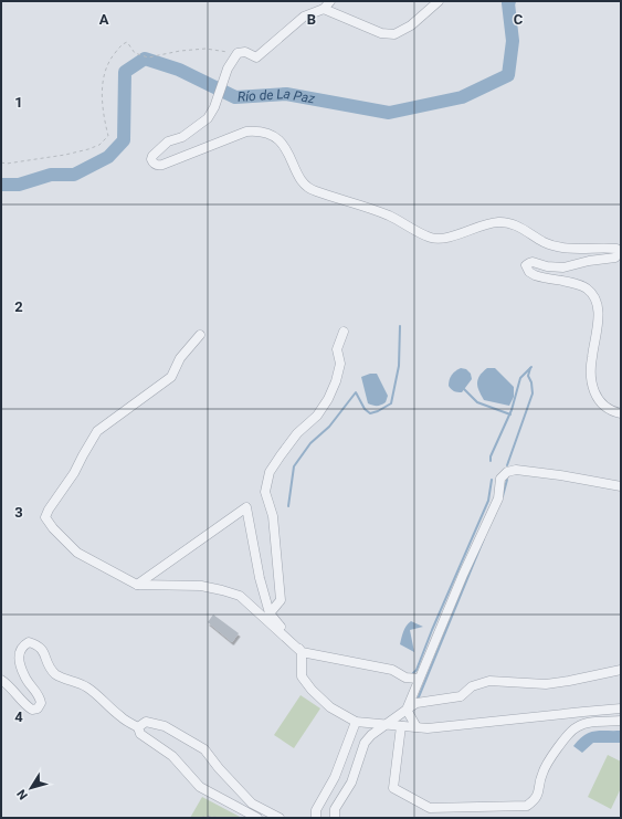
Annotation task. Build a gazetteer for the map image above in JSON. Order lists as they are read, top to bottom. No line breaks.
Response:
{"water":["Río de La Paz"],"north":"bottom left","grid":{"columns":["A","B","C"],"rows":["1","2","3","4"]}}
